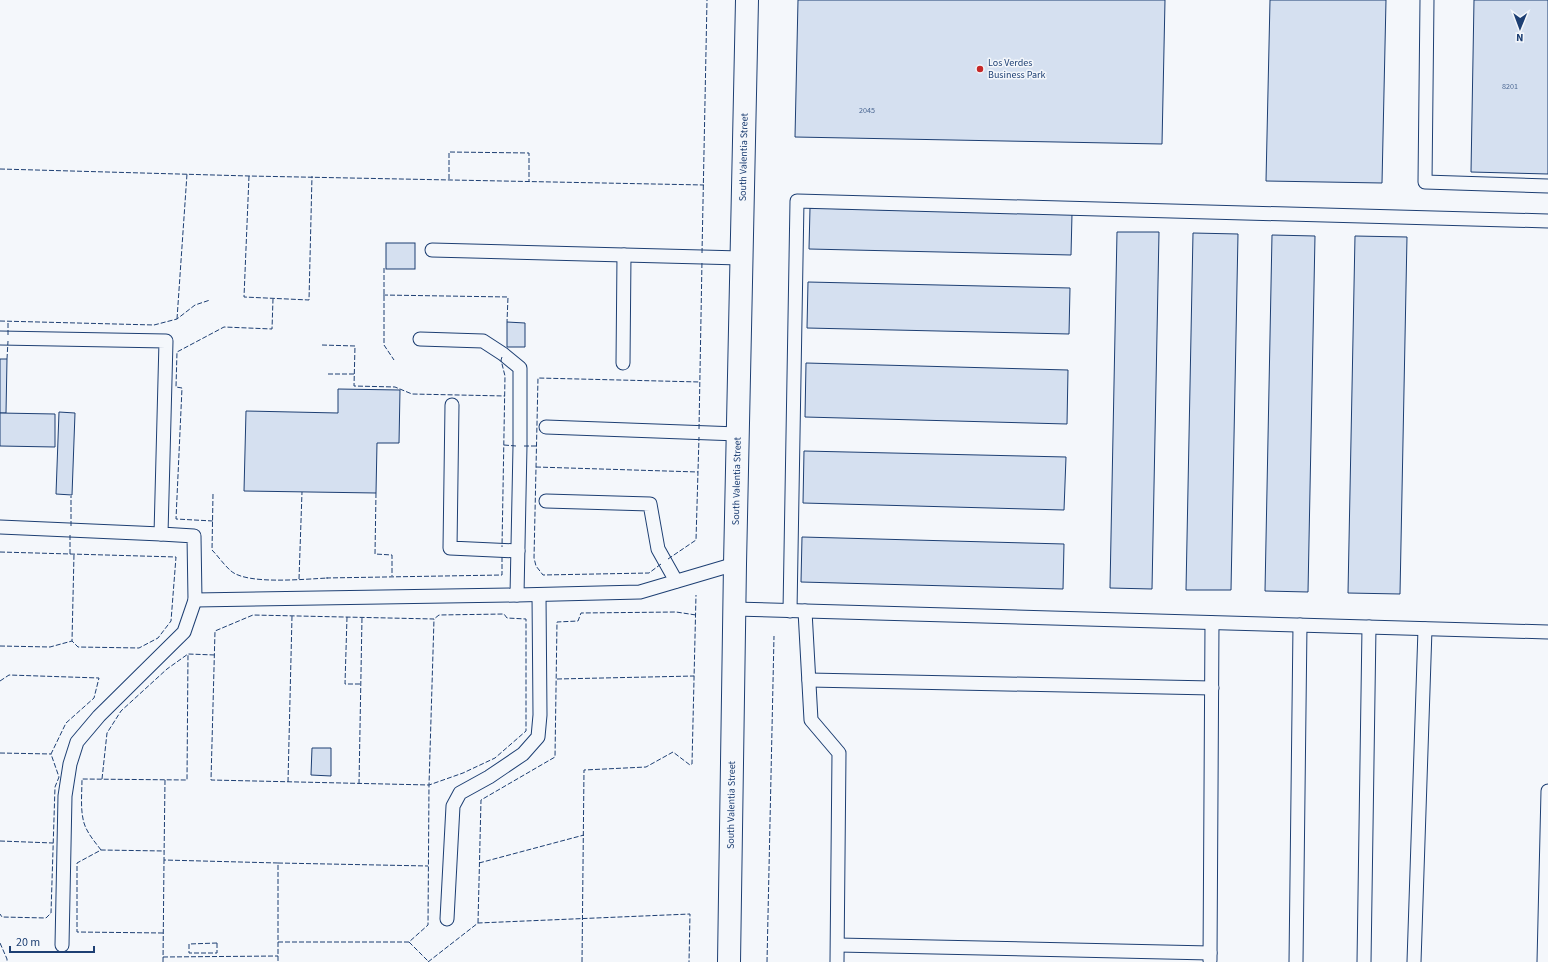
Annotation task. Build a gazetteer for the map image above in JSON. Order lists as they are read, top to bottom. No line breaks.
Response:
{"streets":{"street":["South Valentia Street"]},"places":["Los Verdes Business Park"],"house_numbers":["8201","2045"],"scale_bar":"20 m","north":"bottom"}
